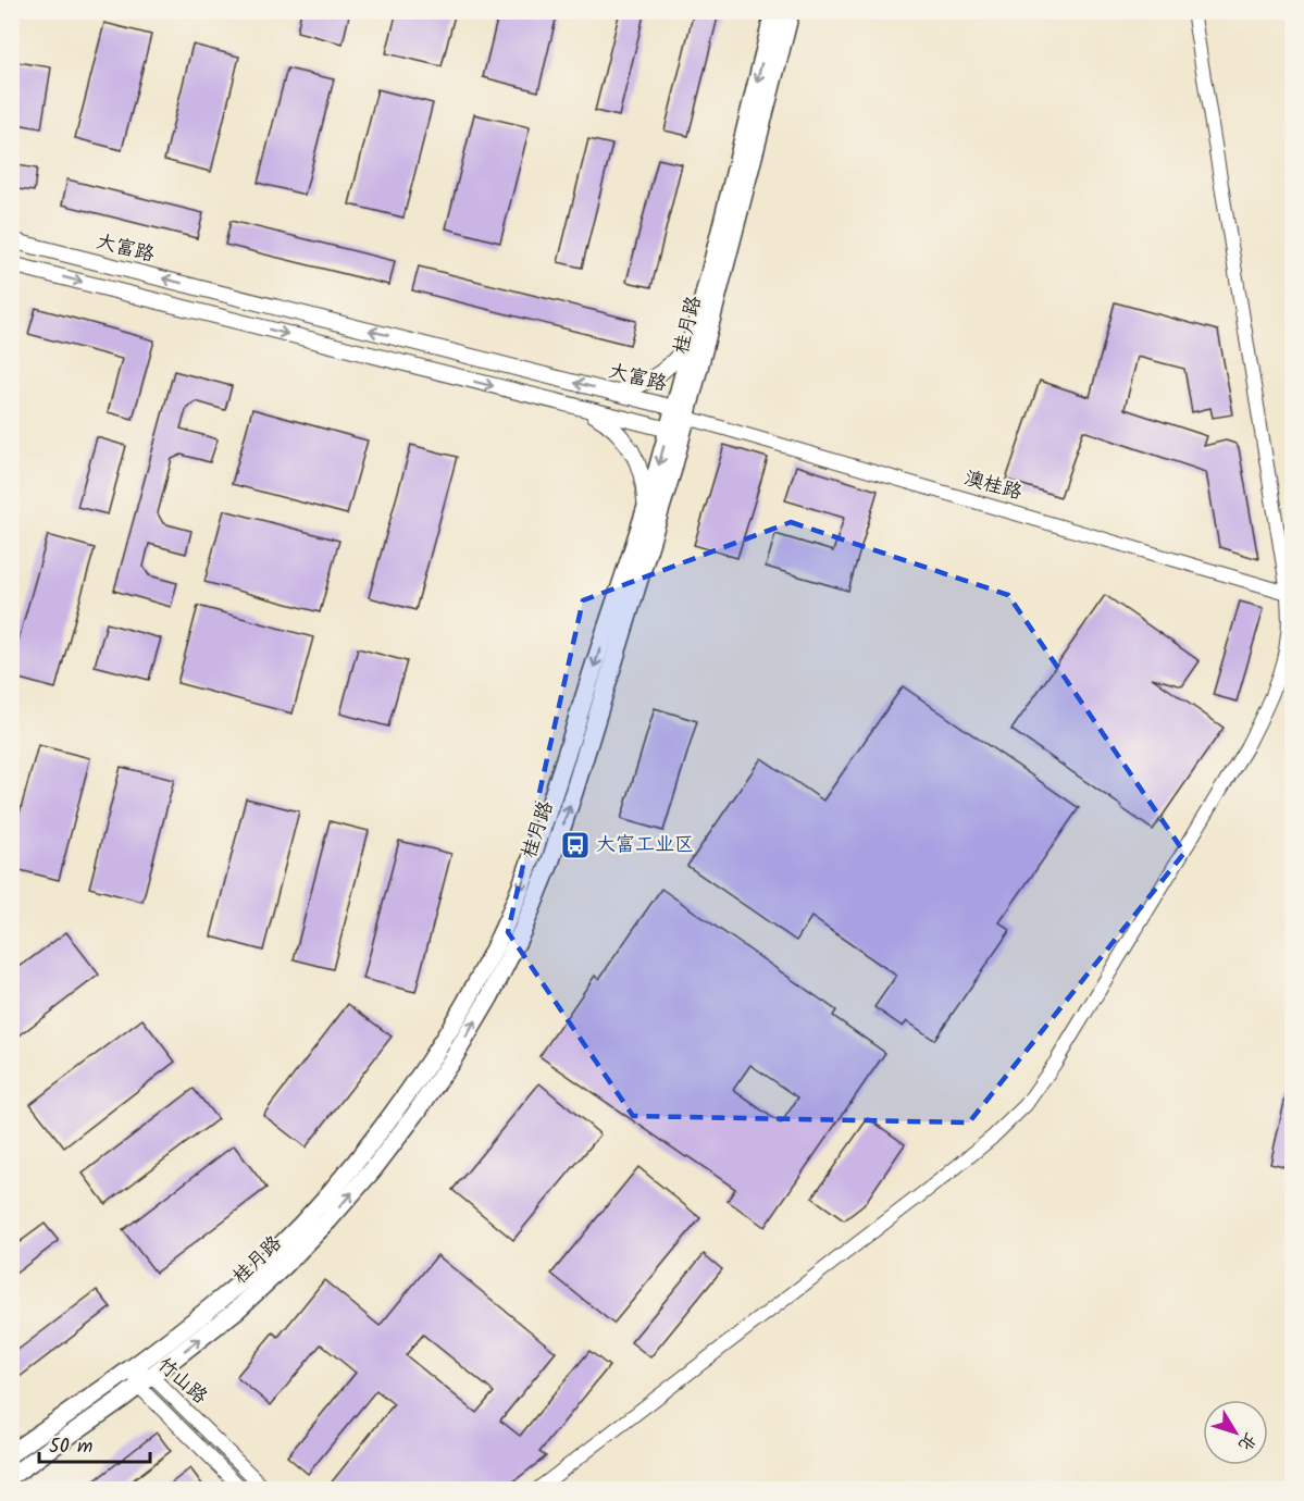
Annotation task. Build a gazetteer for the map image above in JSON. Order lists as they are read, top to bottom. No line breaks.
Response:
{"streets":{"main road":["桂月路"],"street":["大富路","澳桂路","竹山路"]},"crossings":[["大富路","桂月路"],["大富路","澳桂路"],["桂月路","澳桂路"],["桂月路","竹山路"]],"places":{"bus stop":["大富工业区"]},"scale_bar":"50 m","north":"bottom right"}
